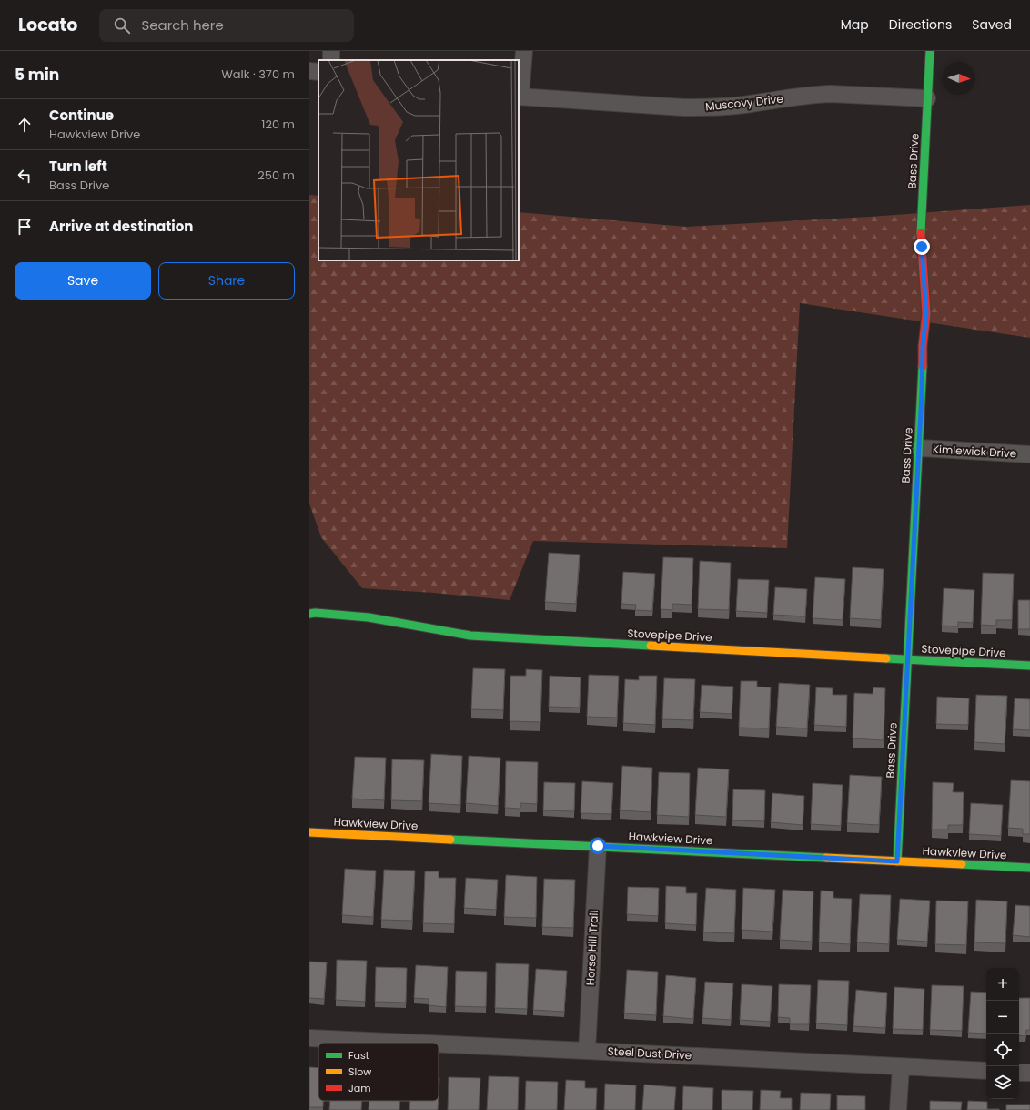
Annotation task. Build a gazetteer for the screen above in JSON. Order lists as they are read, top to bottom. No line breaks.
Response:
{"streets":{"street":["Muscovy Drive","Bass Drive","Kimlewick Drive","Stovepipe Drive","Hawkview Drive","Horse Hill Trail","Steel Dust Drive"]},"crossings":[["Muscovy Drive","Bass Drive"],["Bass Drive","Kimlewick Drive"],["Bass Drive","Stovepipe Drive"],["Bass Drive","Hawkview Drive"],["Hawkview Drive","Horse Hill Trail"],["Horse Hill Trail","Steel Dust Drive"]],"legend":["Fast","Slow","Jam"],"north":"right","page":{"header":"Locato","search":"Search here","nav":["Map","Directions","Saved"],"heading":["5 min","Walk · 370 m"],"list":[["Continue","Hawkview Drive","120 m"],["Turn left","Bass Drive","250 m"],"Arrive at destination"],"buttons":["Save","Share"],"map_buttons":["+","−"]}}
